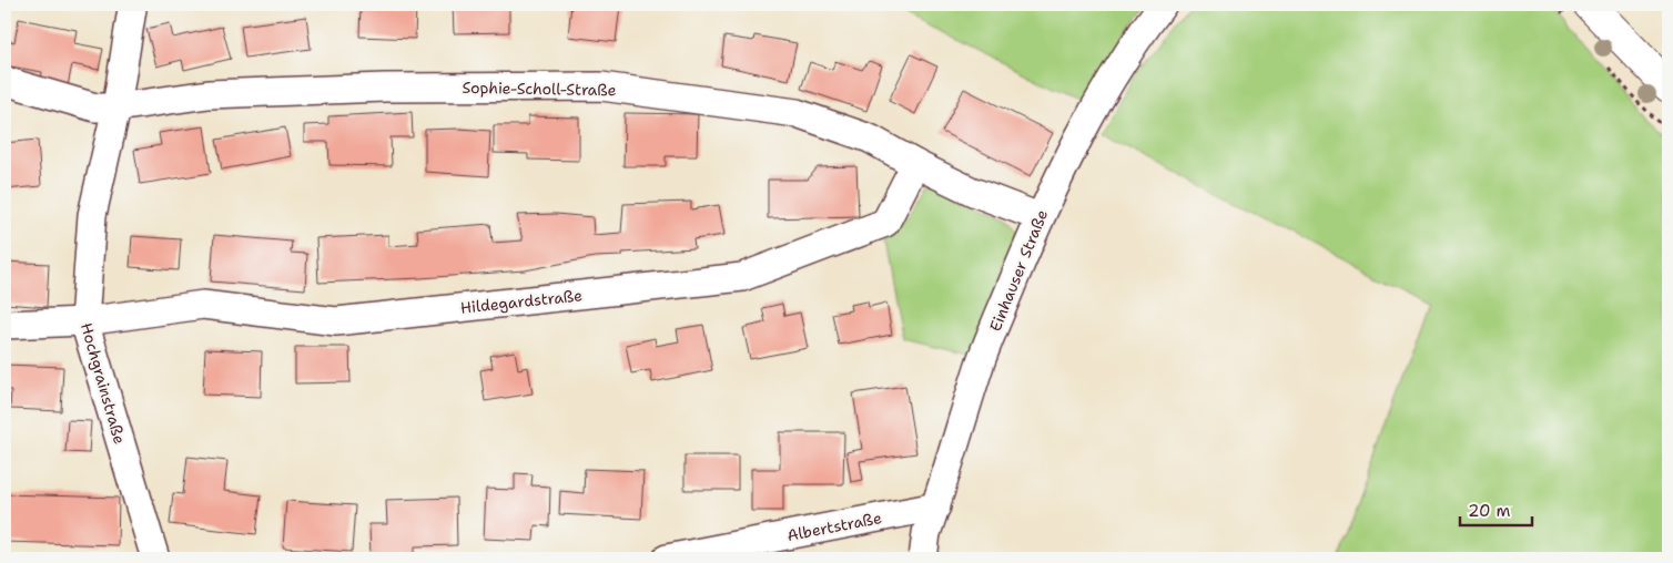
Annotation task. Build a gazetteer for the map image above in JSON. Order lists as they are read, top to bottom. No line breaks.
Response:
{"streets":{"street":["Sophie-Scholl-Straße","Einhauser Straße","Hildegardstraße","Hochgrainstraße","Albertstraße"]},"crossings":[["Sophie-Scholl-Straße","Einhauser Straße"],["Sophie-Scholl-Straße","Hildegardstraße"],["Sophie-Scholl-Straße","Hochgrainstraße"],["Einhauser Straße","Albertstraße"],["Hildegardstraße","Hochgrainstraße"]],"scale_bar":"20 m"}
